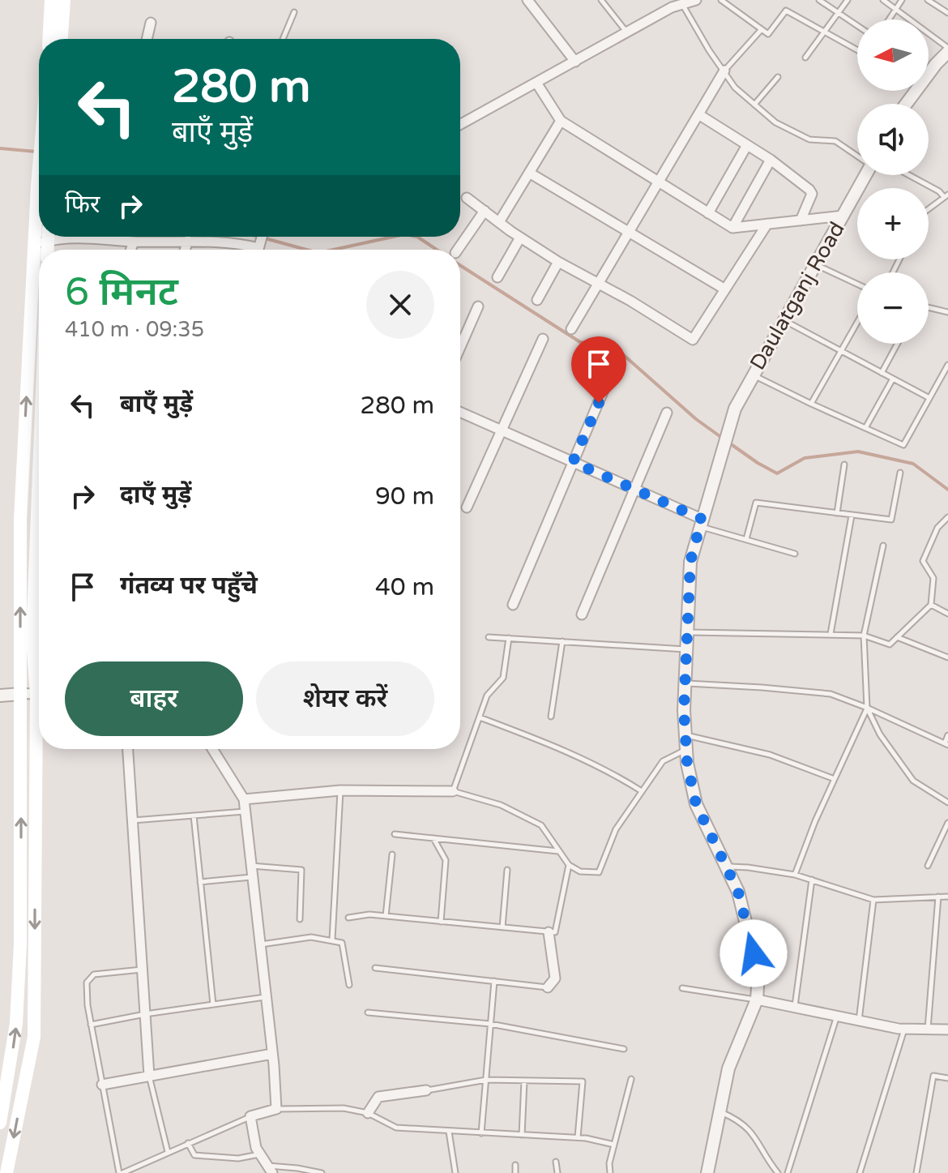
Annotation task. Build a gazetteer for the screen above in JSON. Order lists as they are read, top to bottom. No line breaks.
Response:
{"streets":{"street":["Daulatganj Road"]},"north":"left","page":{"map_buttons":["+","−"],"turn":["280 m","बाएँ मुड़ें"],"then":"फिर","heading":["6 मिनट","410 m · 09:35"],"list":[{"name":"बाएँ मुड़ें","value":"280 m"},{"name":"दाएँ मुड़ें","value":"90 m"},{"name":"गंतव्य पर पहुँचे","value":"40 m"}],"buttons":["बाहर","शेयर करें"]}}
